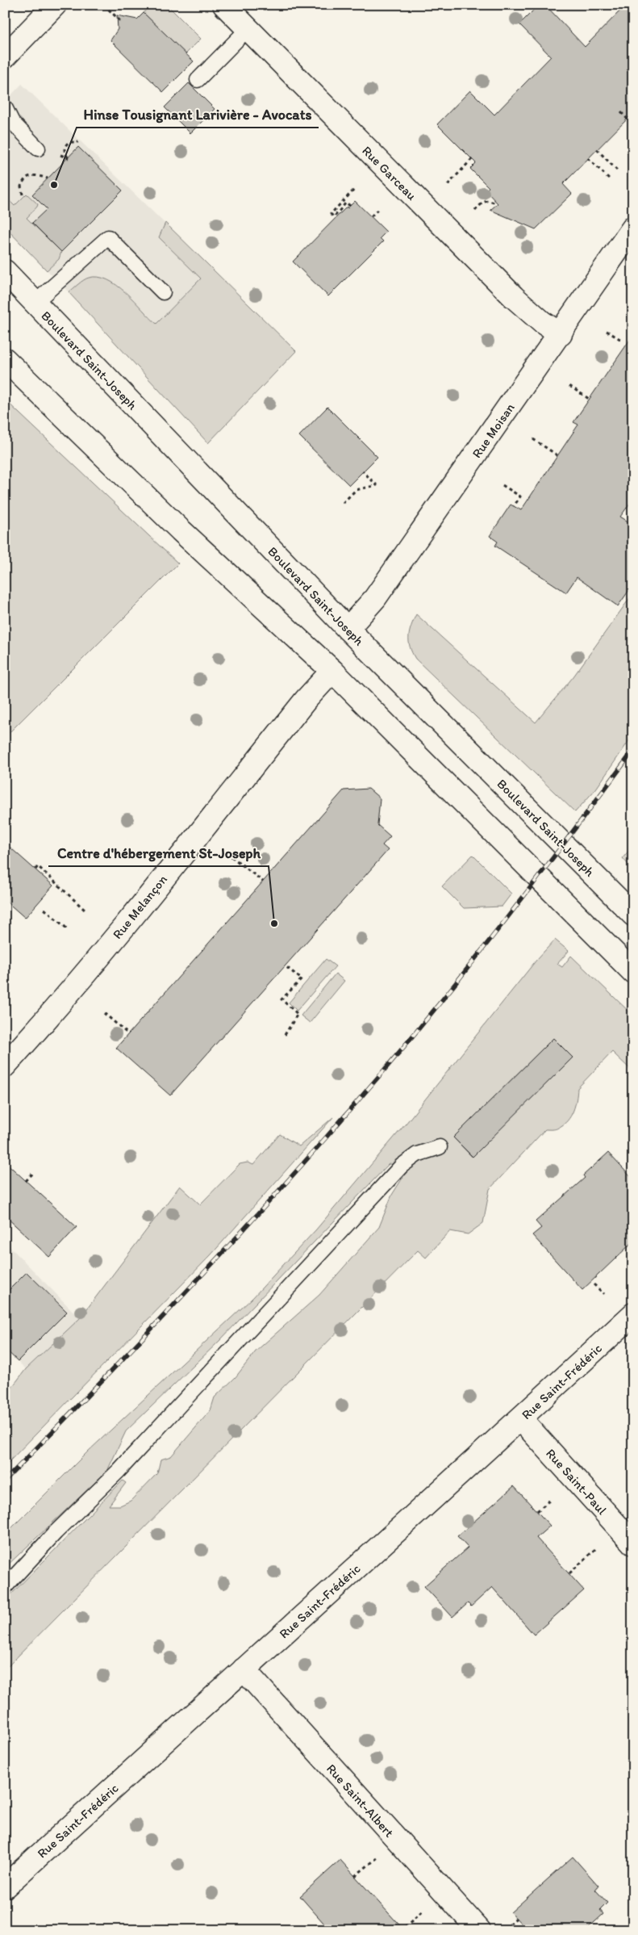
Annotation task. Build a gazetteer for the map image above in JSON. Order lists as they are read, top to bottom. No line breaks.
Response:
{"streets":{"street":["Rue Garceau","Boulevard Saint-Joseph","Rue Moisan","Rue Melançon","Rue Saint-Frédéric","Rue Saint-Paul","Rue Saint-Albert"]},"crossings":[["Rue Garceau","Rue Moisan"],["Boulevard Saint-Joseph","Rue Moisan"],["Rue Saint-Frédéric","Rue Saint-Paul"],["Rue Saint-Frédéric","Rue Saint-Albert"]],"places":["Hinse Tousignant Larivière - Avocats","Centre d'hébergement St-Joseph"]}
